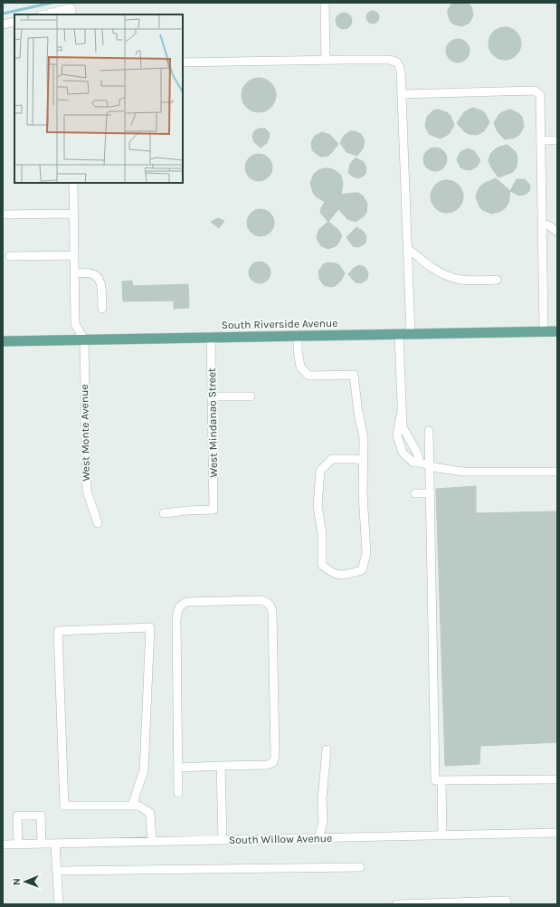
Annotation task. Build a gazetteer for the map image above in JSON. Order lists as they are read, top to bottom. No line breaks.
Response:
{"streets":{"main road":["South Riverside Avenue"],"street":["West Mindanao Street","West Monte Avenue","South Willow Avenue"]},"crossings":[["South Riverside Avenue","West Mindanao Street"],["South Riverside Avenue","West Monte Avenue"]],"north":"left"}
